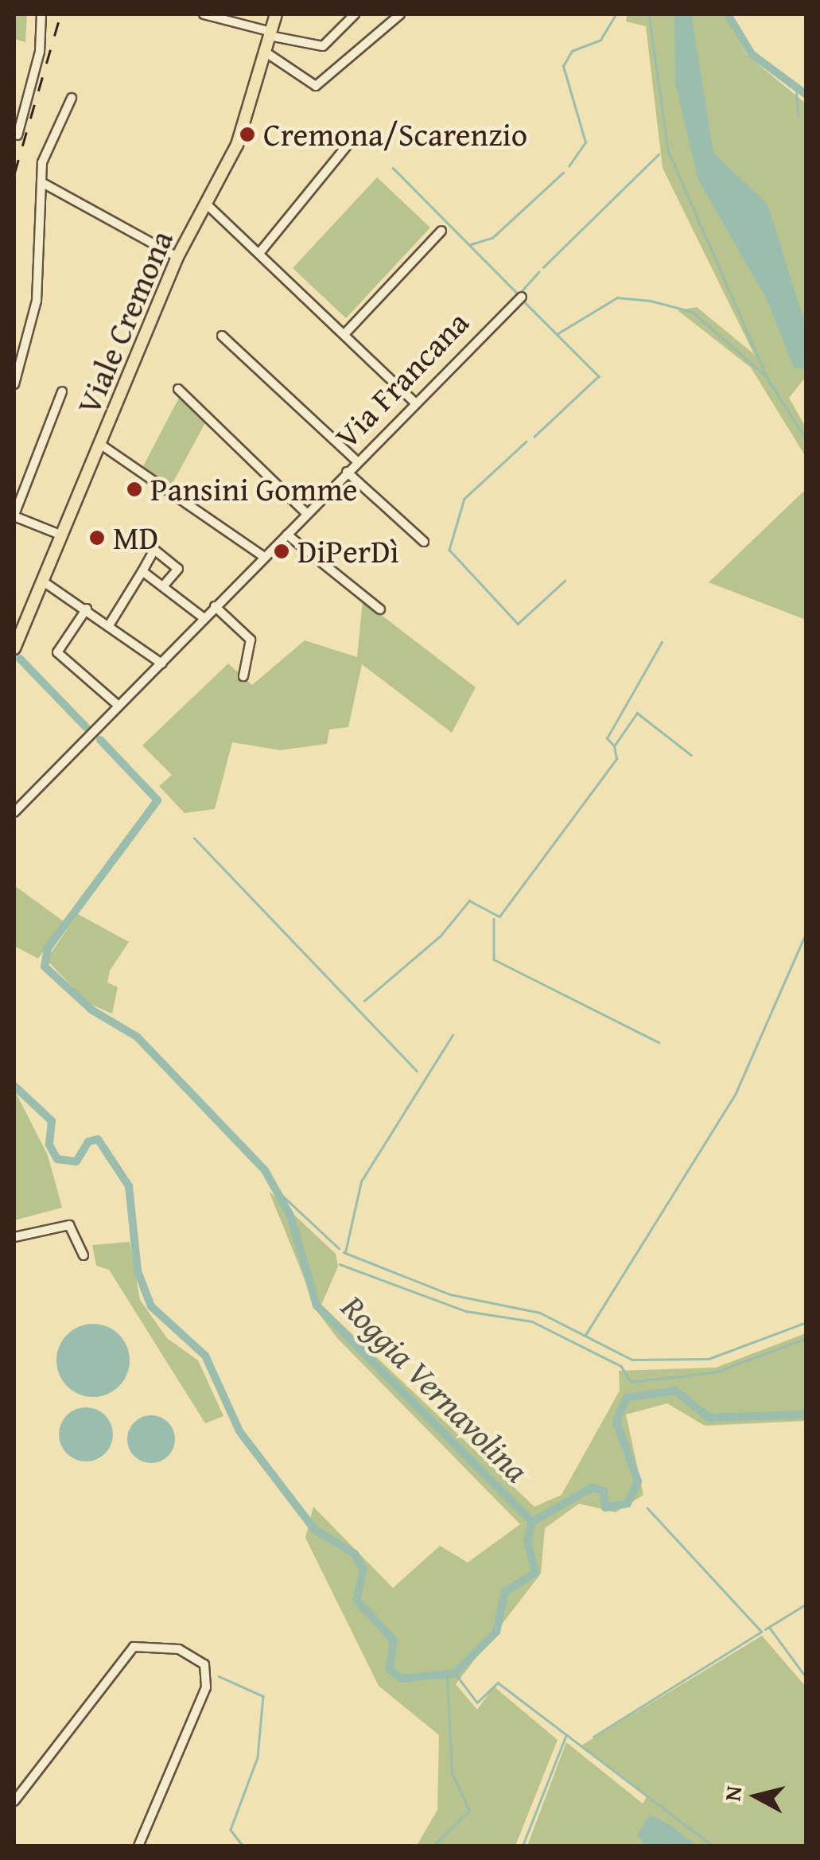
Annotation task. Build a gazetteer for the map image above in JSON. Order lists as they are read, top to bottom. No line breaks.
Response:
{"streets":{"main road":["Viale Cremona"],"street":["Via Francana"]},"water":["Roggia Vernavolina"],"places":["Cremona/Scarenzio","Pansini Gomme","MD","DiPerDì"],"north":"left"}
